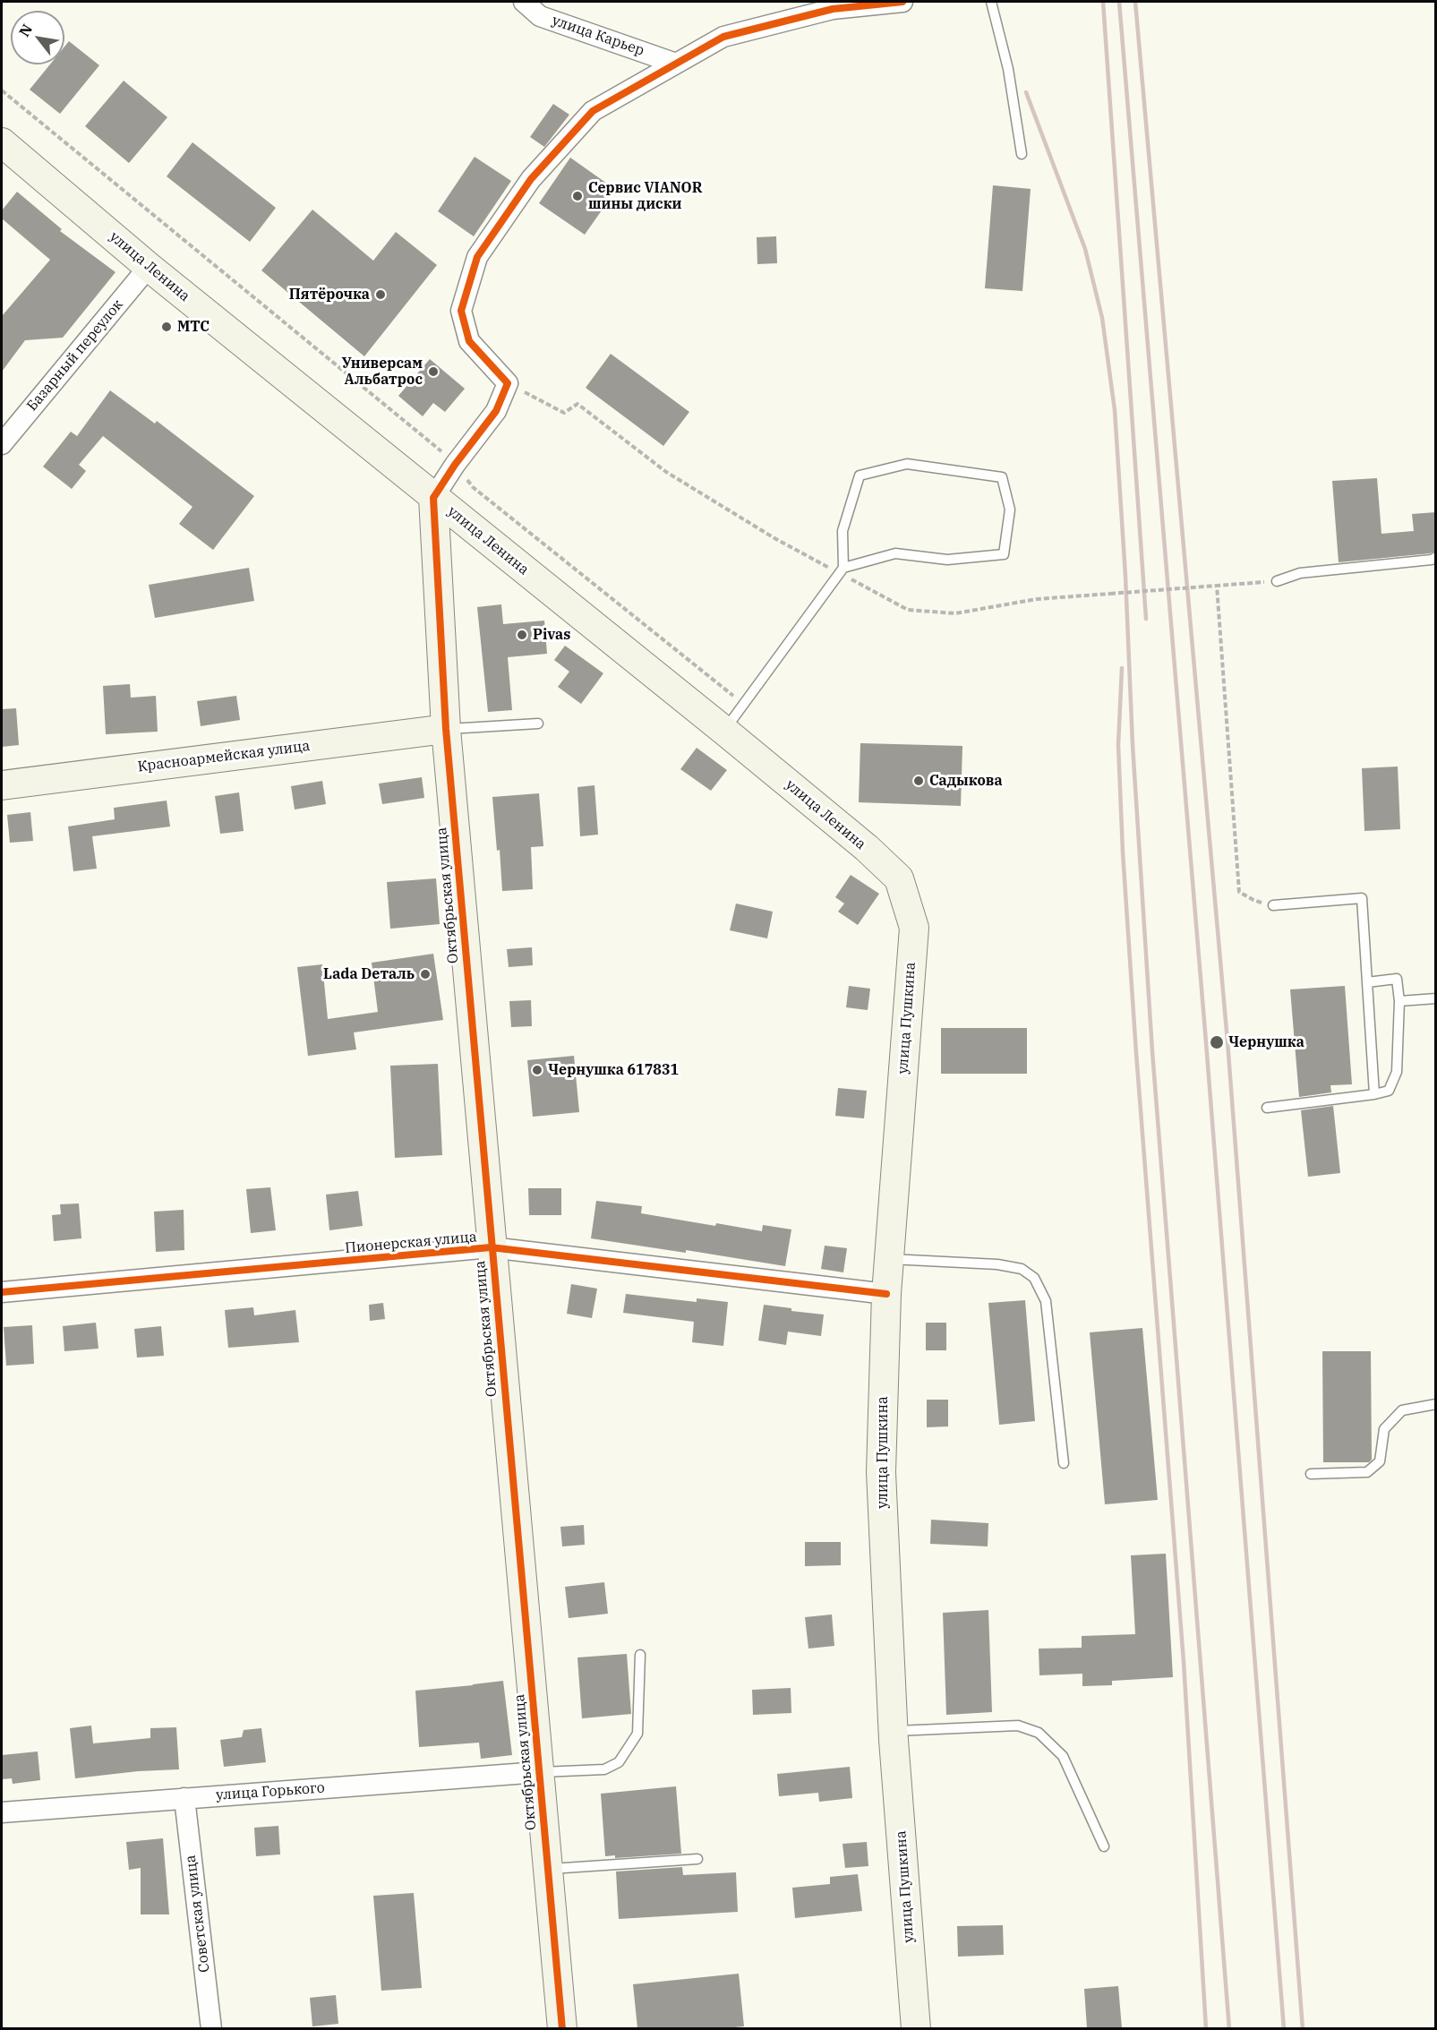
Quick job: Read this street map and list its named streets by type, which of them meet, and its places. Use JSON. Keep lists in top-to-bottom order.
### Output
{
  "streets": {
    "main road": [
      "улица Ленина",
      "Красноармейская улица",
      "Октябрьская улица",
      "улица Пушкина"
    ],
    "street": [
      "улица Карьер",
      "Базарный переулок",
      "Пионерская улица",
      "улица Горького",
      "Советская улица"
    ]
  },
  "crossings": [
    ["улица Ленина", "Базарный переулок"],
    ["улица Ленина", "Октябрьская улица"],
    ["улица Ленина", "улица Пушкина"],
    ["Красноармейская улица", "Октябрьская улица"],
    ["Октябрьская улица", "Пионерская улица"],
    ["Октябрьская улица", "улица Горького"],
    ["улица Пушкина", "Пионерская улица"],
    ["улица Горького", "Советская улица"]
  ],
  "places": [
    "Сервис VIANOR шины диски",
    "Пятёрочка",
    "МТС",
    "Универсам Альбатрос",
    "Pivas",
    "Садыкова",
    "Lada Dеталь",
    "Чернушка",
    "Чернушка 617831"
  ],
  "north": "top left"
}
